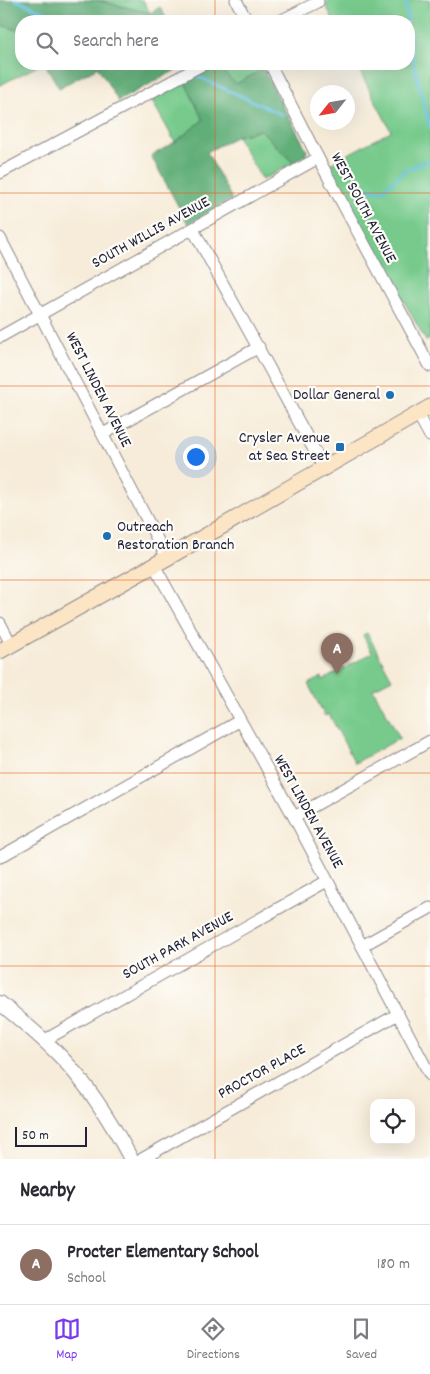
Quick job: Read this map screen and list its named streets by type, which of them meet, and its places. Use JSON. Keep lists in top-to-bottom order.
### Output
{
  "streets": {
    "street": [
      "WEST SOUTH AVENUE",
      "SOUTH WILLIS AVENUE",
      "WEST LINDEN AVENUE",
      "SOUTH PARK AVENUE",
      "PROCTOR PLACE"
    ]
  },
  "crossings": [
    ["WEST SOUTH AVENUE", "SOUTH WILLIS AVENUE"],
    ["SOUTH WILLIS AVENUE", "WEST LINDEN AVENUE"],
    ["WEST LINDEN AVENUE", "SOUTH PARK AVENUE"],
    ["WEST LINDEN AVENUE", "PROCTOR PLACE"]
  ],
  "places": {
    "other": ["Dollar General", "Outreach Restoration Branch"],
    "transit": ["Crysler Avenue at Sea Street"]
  },
  "scale_bar": "50 m",
  "north": "bottom left",
  "page": {
    "search": "Search here",
    "pins": "A",
    "scale": "50 m",
    "heading": "Nearby",
    "list": [
      {
        "mark": "A",
        "name": "Procter Elementary School",
        "note": "School",
        "value": "180 m"
      }
    ],
    "nav": ["Map", "Directions", "Saved"]
  }
}
